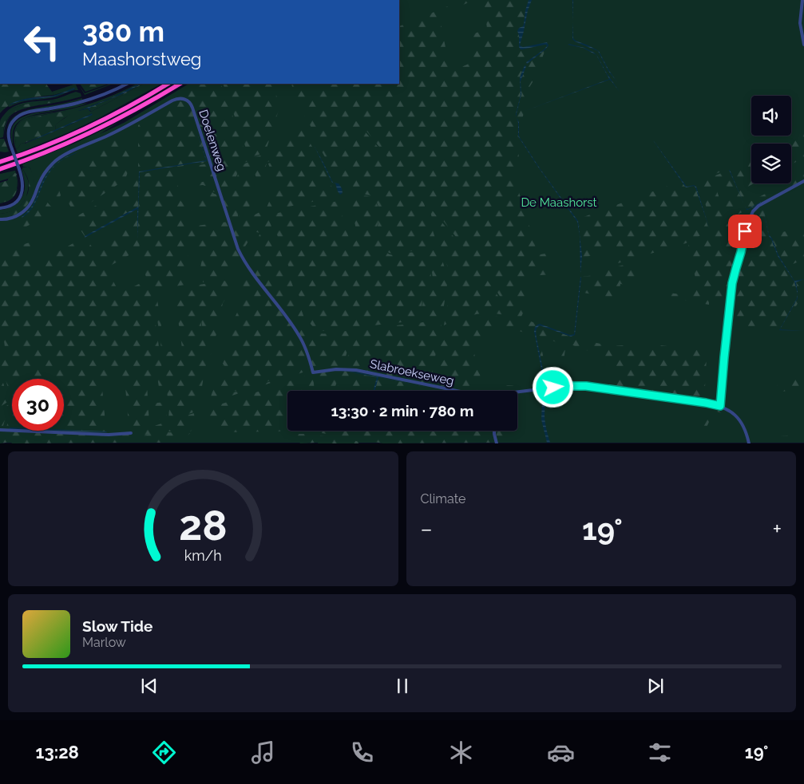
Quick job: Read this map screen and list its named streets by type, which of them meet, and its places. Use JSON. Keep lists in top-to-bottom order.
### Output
{
  "streets": {
    "street": ["Doelenweg", "Slabroekseweg"]
  },
  "crossings": [
    ["Doelenweg", "Slabroekseweg"]
  ],
  "parks": ["De Maashorst"],
  "page": {
    "turn": ["380 m", "Maashorstweg"],
    "limit": "30",
    "trip": "13:30 · 2 min · 780 m",
    "tile": "Climate",
    "heat": ["−", "19°", "+"],
    "song": ["Slow Tide", "Marlow"],
    "tabs": ["13:28", "19°"],
    "gauge": ["28", "km/h"]
  }
}
